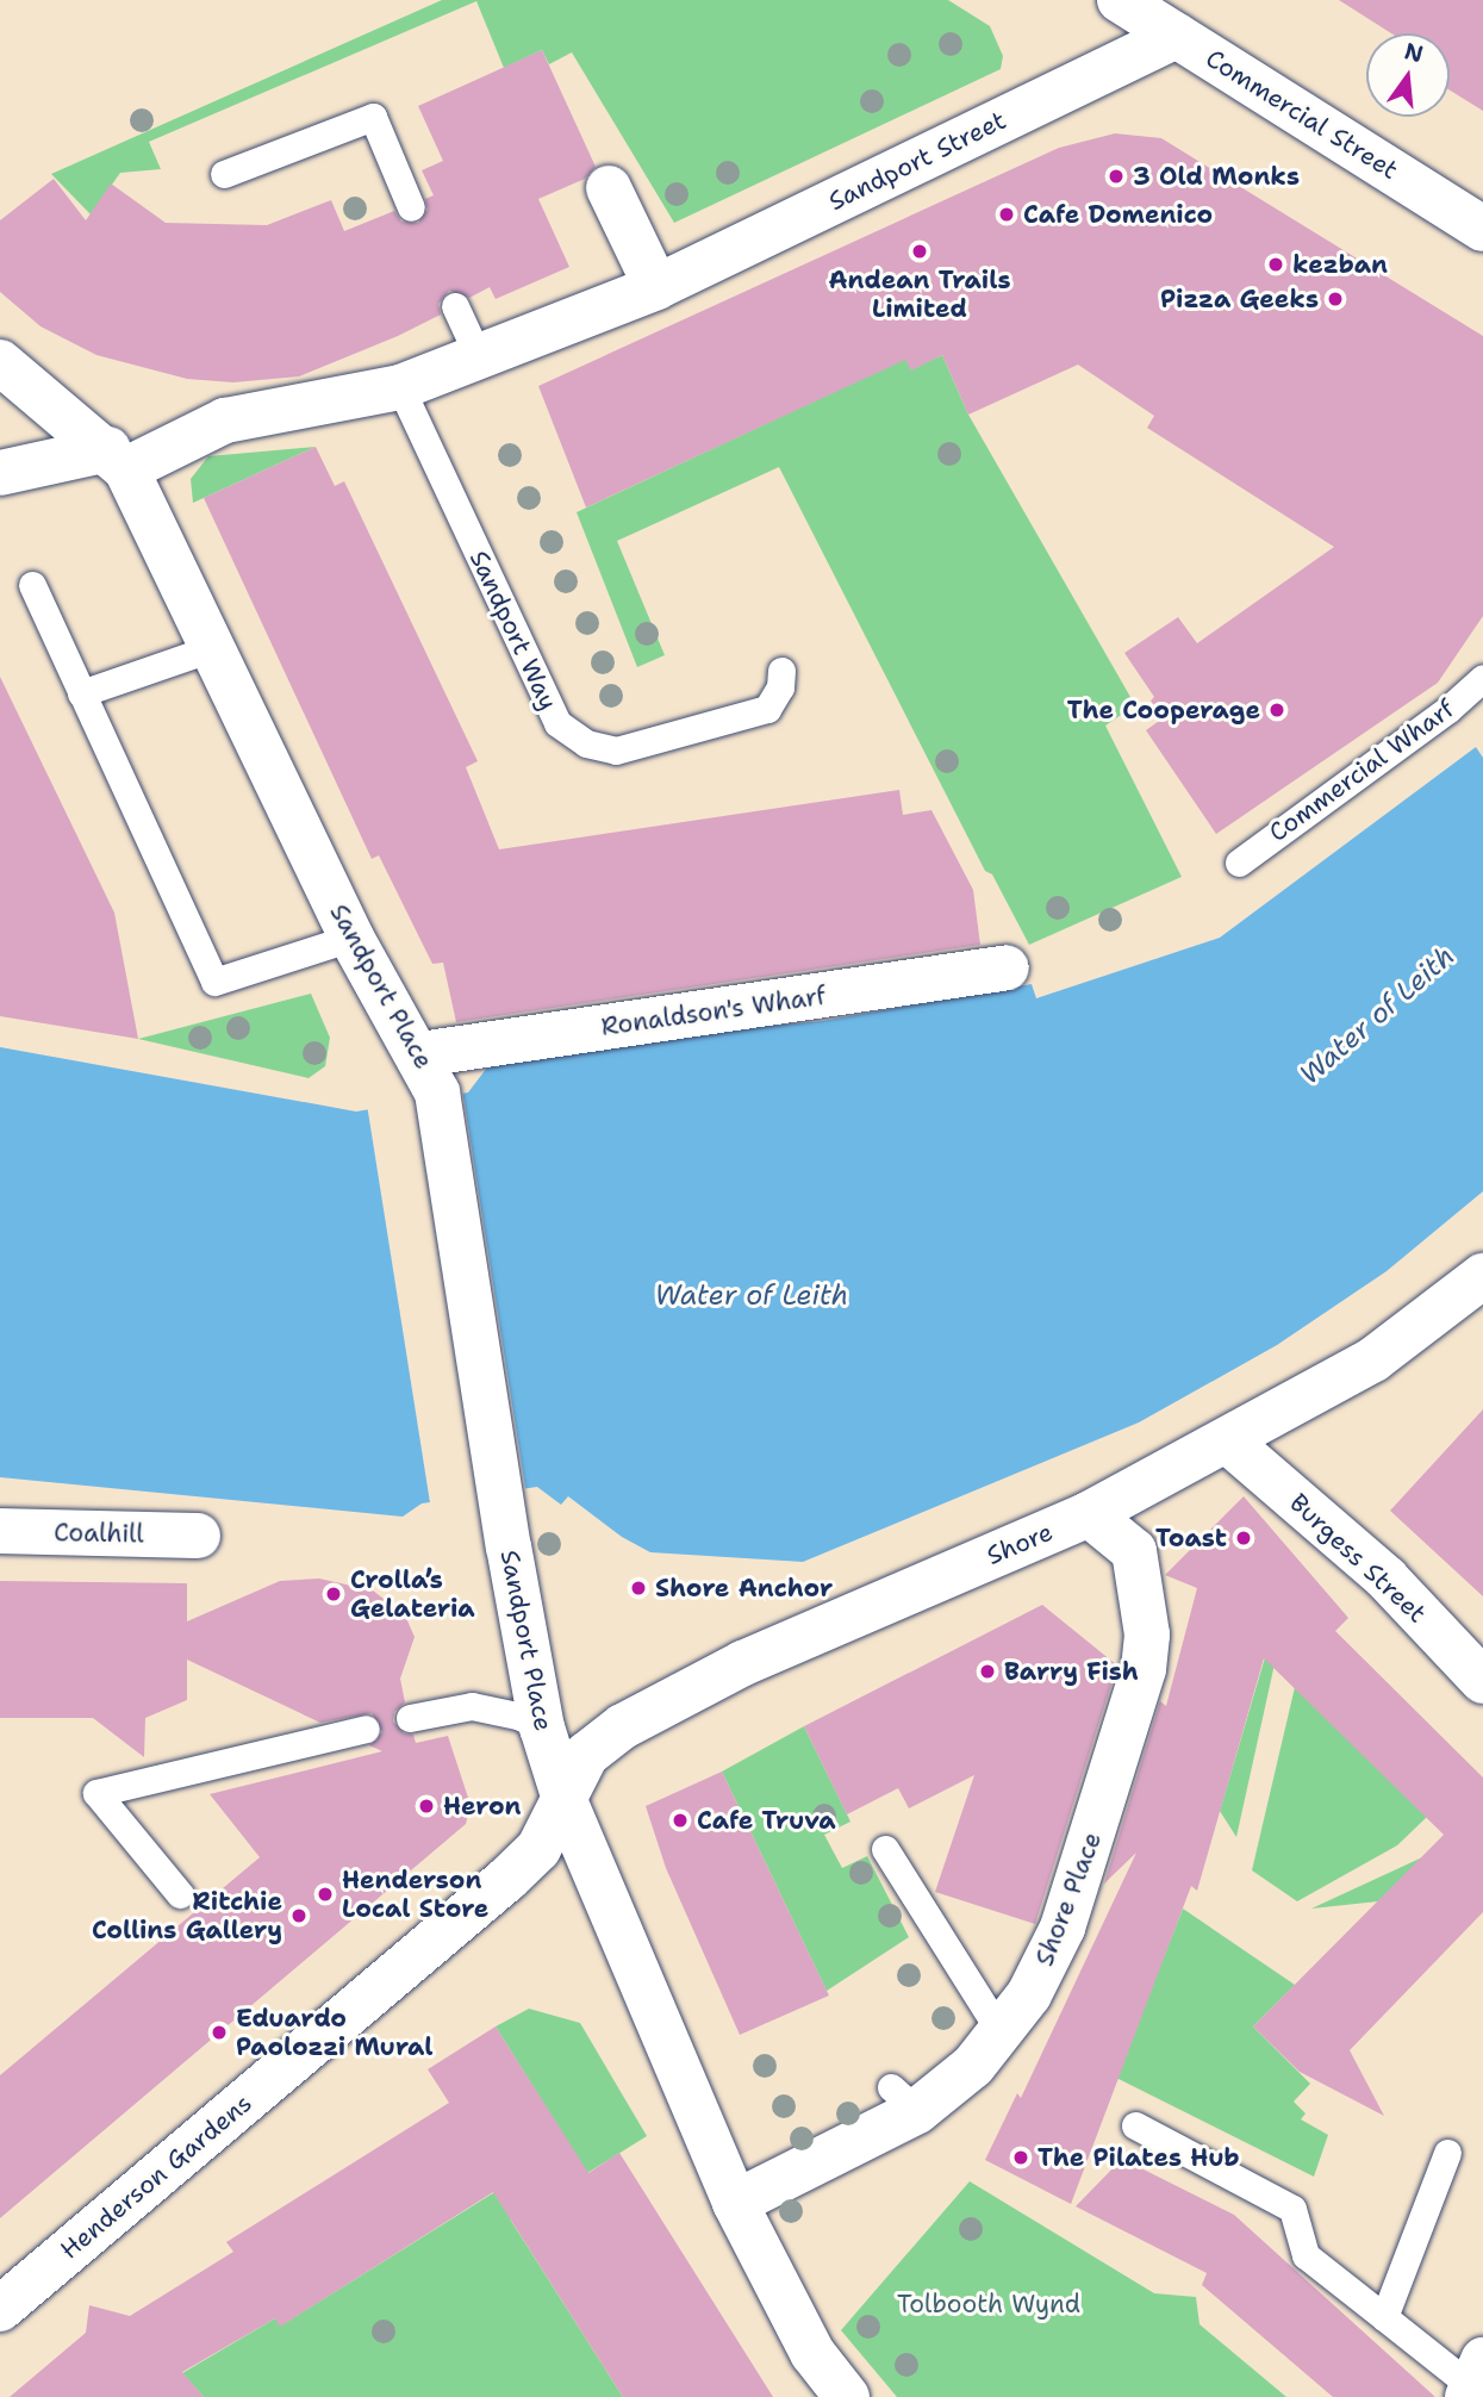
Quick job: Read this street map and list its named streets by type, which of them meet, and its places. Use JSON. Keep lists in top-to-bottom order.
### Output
{
  "streets": {
    "street": [
      "Commercial Street",
      "Sandport Street",
      "Sandport Place",
      "Ronaldson's Wharf",
      "Coalhill",
      "Shore",
      "Burgess Street",
      "Shore Place",
      "Henderson Gardens"
    ],
    "lane": ["Sandport Way", "Commercial Wharf"]
  },
  "crossings": [
    ["Commercial Street", "Sandport Street"],
    ["Sandport Place", "Ronaldson's Wharf"],
    ["Sandport Place", "Shore"],
    ["Sandport Place", "Henderson Gardens"],
    ["Shore", "Burgess Street"],
    ["Shore", "Shore Place"],
    ["Shore", "Henderson Gardens"]
  ],
  "water": ["Water of Leith"],
  "parks": ["Tolbooth Wynd"],
  "places": [
    "3 Old Monks",
    "Cafe Domenico",
    "Andean Trails Limited",
    "kezban",
    "Pizza Geeks",
    "The Cooperage",
    "Toast",
    "Shore Anchor",
    "Crolla’s Gelateria",
    "Barry Fish",
    "Heron",
    "Cafe Truva",
    "Henderson Local Store",
    "Ritchie Collins Gallery",
    "Eduardo Paolozzi Mural",
    "The Pilates Hub"
  ],
  "north": "top"
}
